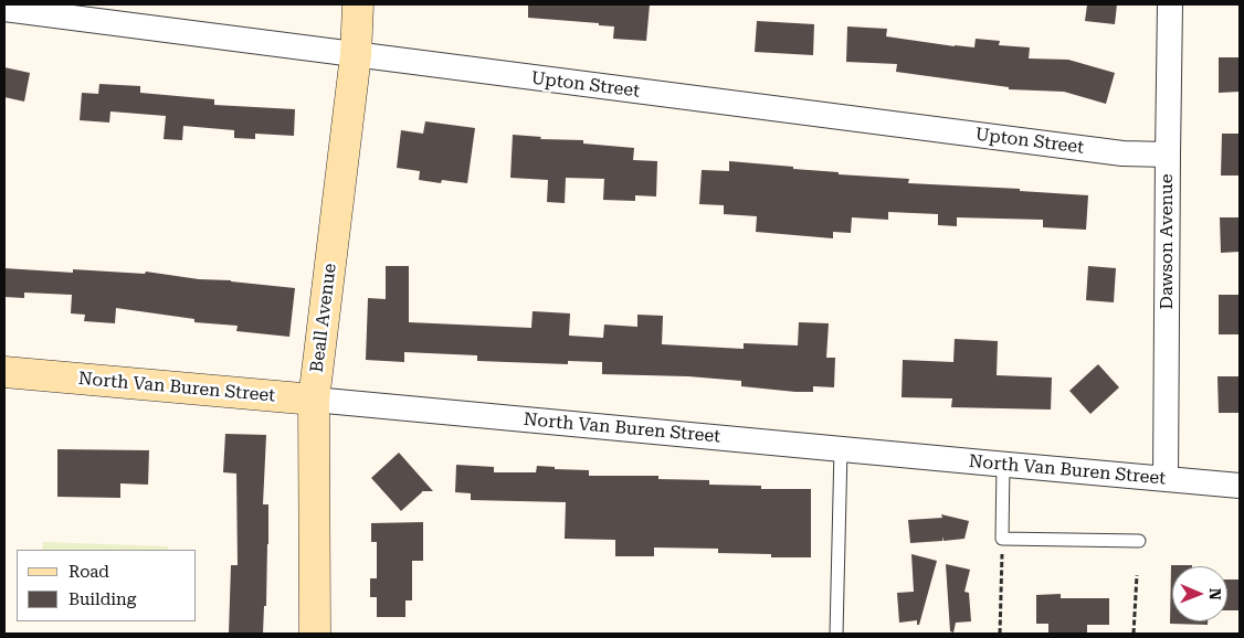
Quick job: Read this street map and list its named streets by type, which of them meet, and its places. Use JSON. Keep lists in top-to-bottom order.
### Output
{
  "streets": {
    "street": [
      "Upton Street",
      "Dawson Avenue",
      "Beall Avenue",
      "North Van Buren Street"
    ]
  },
  "crossings": [
    ["Upton Street", "Dawson Avenue"],
    ["Upton Street", "Beall Avenue"],
    ["Dawson Avenue", "North Van Buren Street"],
    ["Beall Avenue", "North Van Buren Street"]
  ],
  "legend": ["Road", "Building"],
  "north": "right"
}
